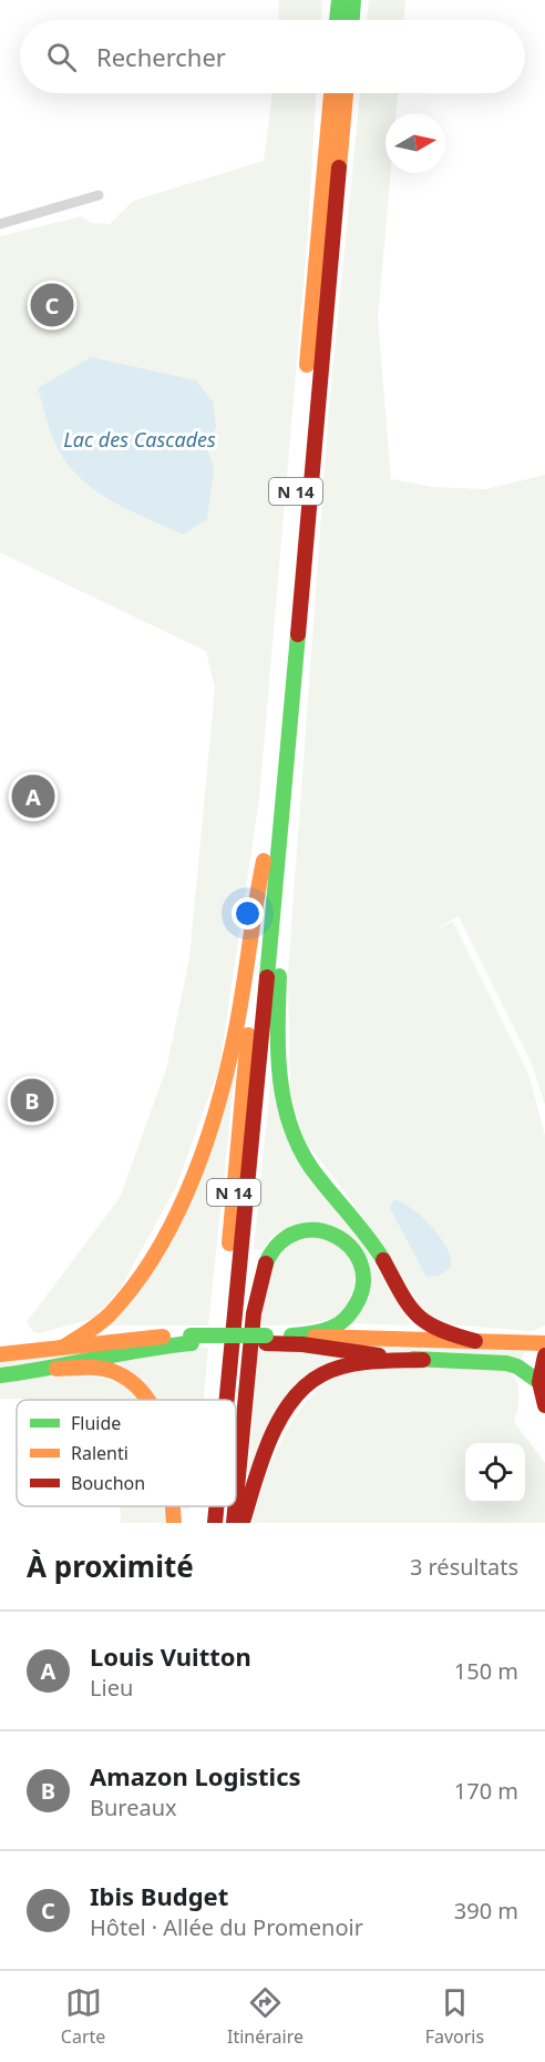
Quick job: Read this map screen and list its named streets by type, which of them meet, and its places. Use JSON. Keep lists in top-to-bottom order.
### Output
{
  "streets": {
    "main road": ["N 14"]
  },
  "water": ["Lac des Cascades"],
  "legend": ["Fluide", "Ralenti", "Bouchon"],
  "north": "right",
  "page": {
    "search": "Rechercher",
    "pins": ["C", "A", "B"],
    "heading": ["À proximité", "3 résultats"],
    "list": [
      {
        "mark": "A",
        "name": "Louis Vuitton",
        "note": "Lieu",
        "value": "150 m"
      },
      {
        "mark": "B",
        "name": "Amazon Logistics",
        "note": "Bureaux",
        "value": "170 m"
      },
      {
        "mark": "C",
        "name": "Ibis Budget",
        "note": "Hôtel · Allée du Promenoir",
        "value": "390 m"
      }
    ],
    "nav": ["Carte", "Itinéraire", "Favoris"]
  }
}
